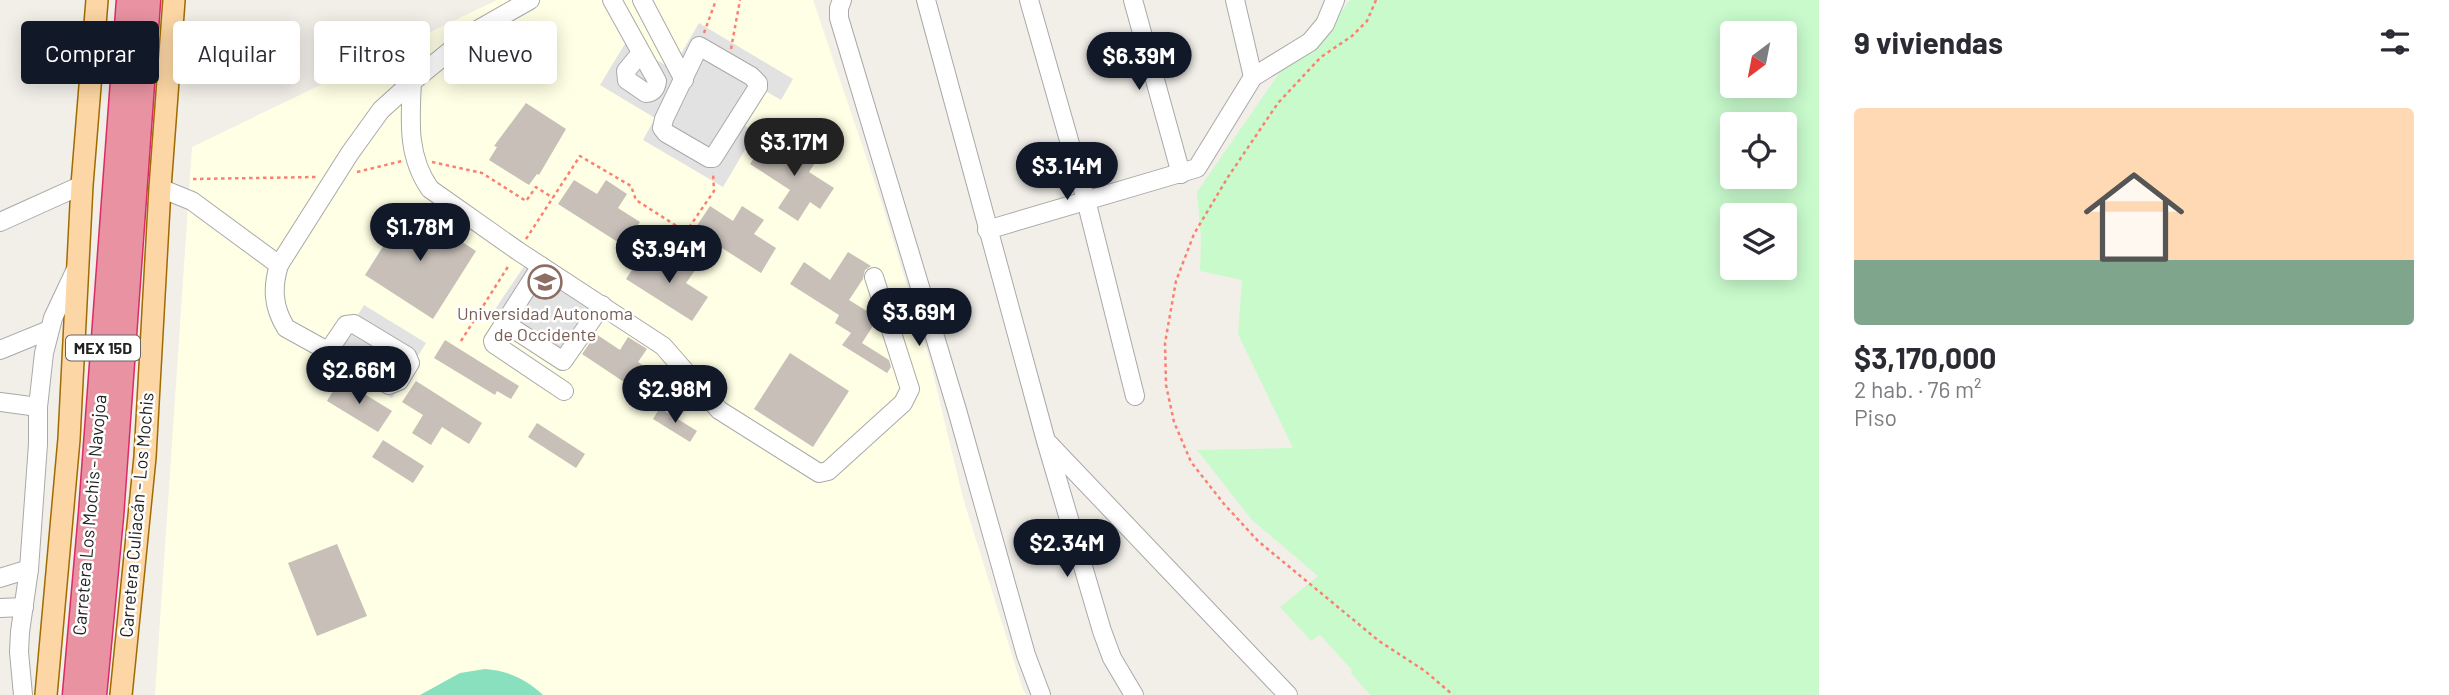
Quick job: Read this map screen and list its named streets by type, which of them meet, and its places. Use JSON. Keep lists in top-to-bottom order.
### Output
{
  "streets": {
    "highway": ["MEX 15D", "Carretera Los Mochis - Navojoa"],
    "main road": ["Carretera Culiacán - Los Mochis"]
  },
  "places": {
    "school or university": ["Universidad Autonoma de Occidente"]
  },
  "north": "bottom left",
  "page": {
    "heading": "9 viviendas",
    "chip": [
      "Comprar",
      "Alquilar",
      "Filtros",
      "Nuevo"
    ],
    "price": [
      "$6.39M",
      "$3.17M",
      "$3.14M",
      "$1.78M",
      "$3.94M",
      "$3.69M",
      "$2.66M",
      "$2.98M",
      "$2.34M"
    ],
    "list": [
      {
        "name": "$3,170,000",
        "note": "2 hab. · 76 m² · Piso"
      }
    ]
  }
}
